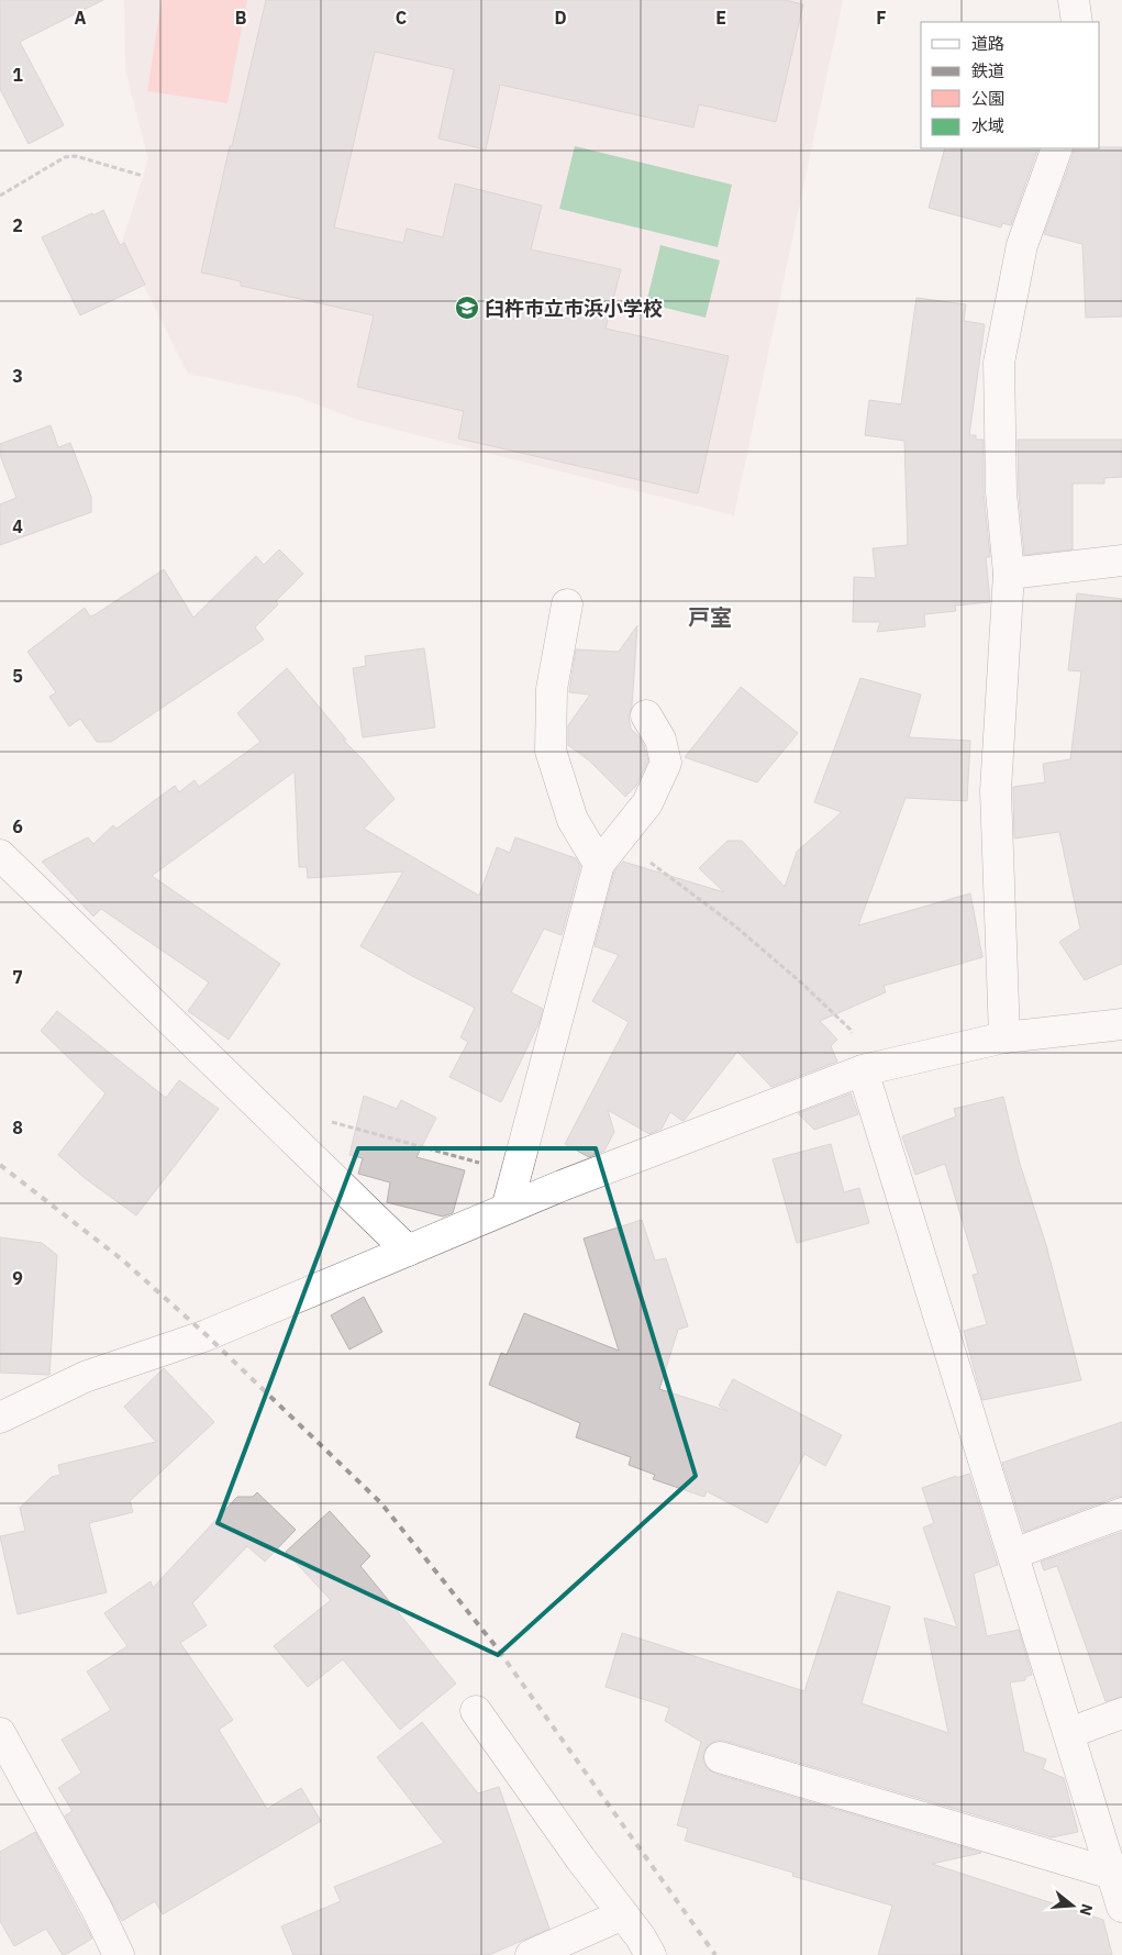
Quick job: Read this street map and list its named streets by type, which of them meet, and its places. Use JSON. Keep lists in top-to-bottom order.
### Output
{
  "districts": ["戸室"],
  "places": {
    "school or university": ["臼杵市立市浜小学校"]
  },
  "legend": [
    "道路",
    "鉄道",
    "公園",
    "水域"
  ],
  "north": "right",
  "grid": {
    "columns": [
      "A",
      "B",
      "C",
      "D",
      "E",
      "F"
    ],
    "rows": [
      "1",
      "2",
      "3",
      "4",
      "5",
      "6",
      "7",
      "8",
      "9"
    ]
  }
}
